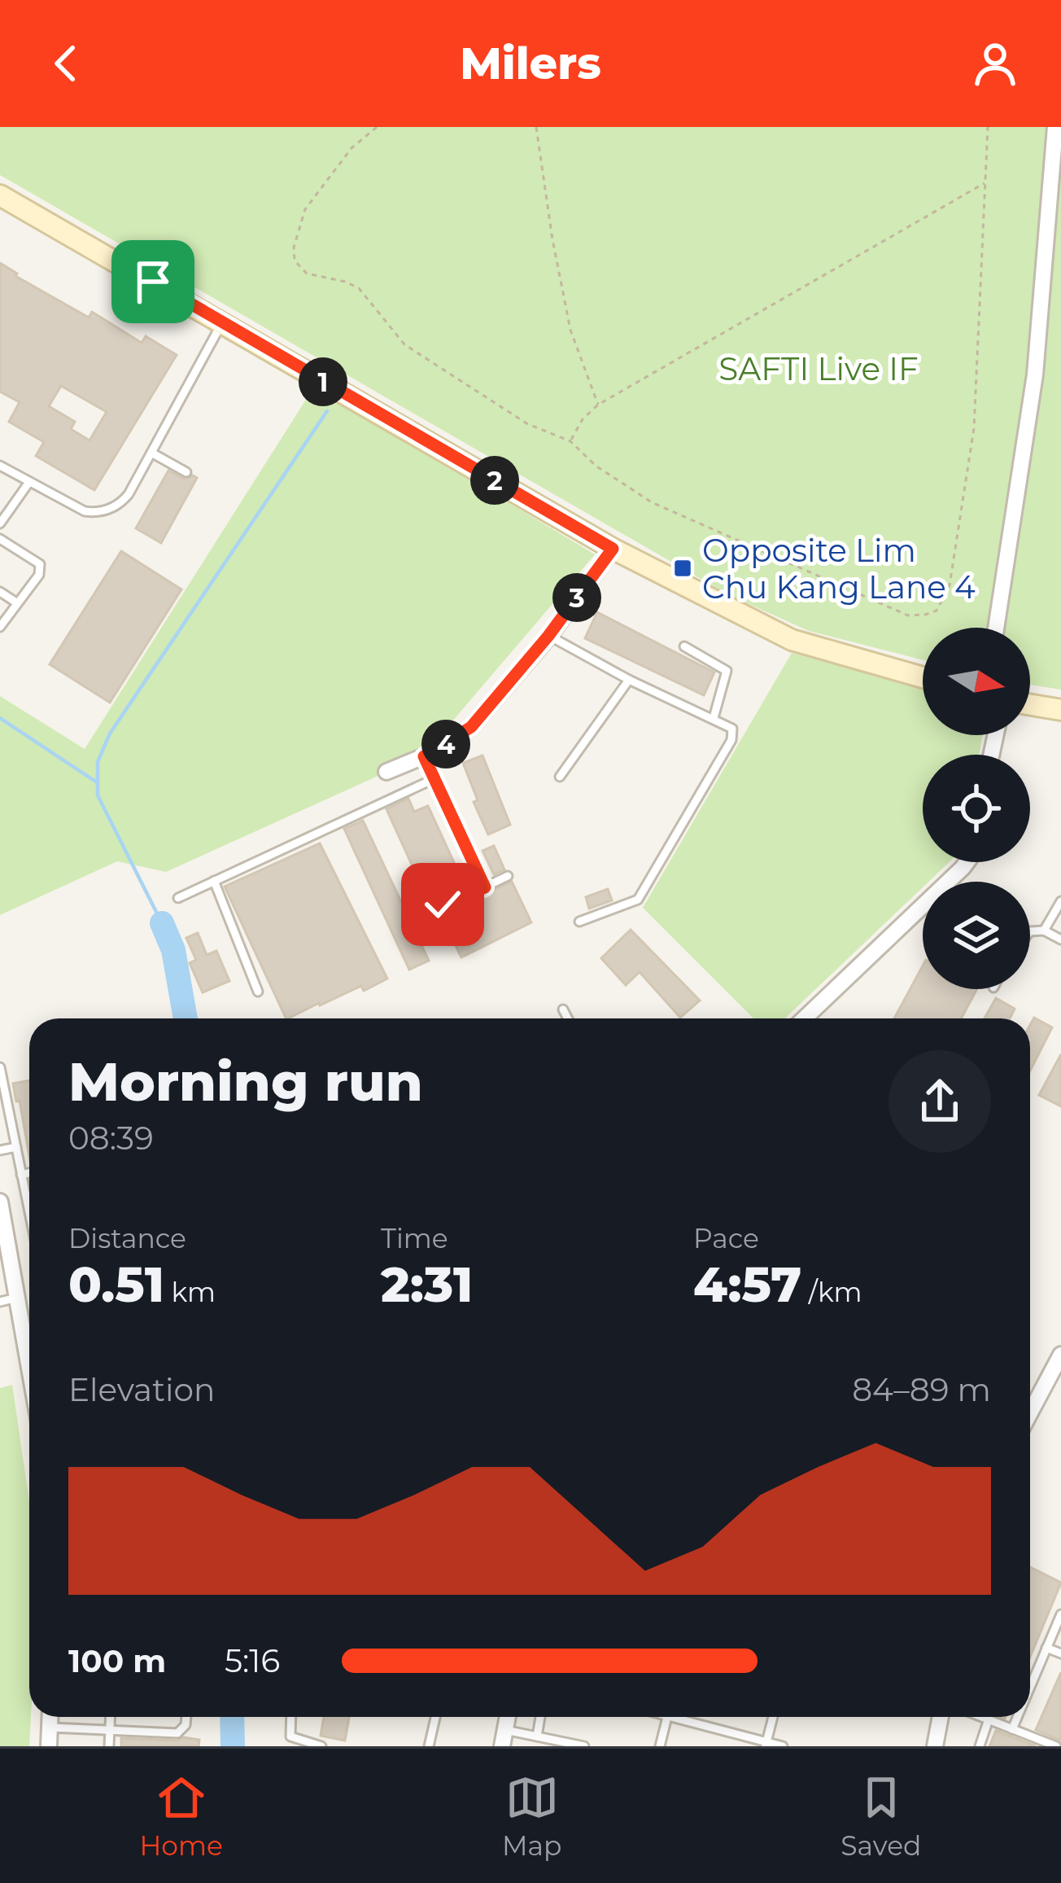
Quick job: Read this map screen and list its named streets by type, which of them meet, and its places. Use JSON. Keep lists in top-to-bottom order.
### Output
{
  "parks": ["SAFTI Live IF"],
  "places": {
    "transit": ["Opposite Lim Chu Kang Lane 4"]
  },
  "north": "right",
  "page": {
    "header": "Milers",
    "pins": [
      "1",
      "2",
      "3",
      "4"
    ],
    "heading": ["Morning run", "08:39"],
    "stats": [
      ["Distance", "0.51 km"],
      ["Time", "2:31"],
      ["Pace", "4:57 /km"]
    ],
    "chart": ["Elevation", "84–89 m"],
    "list": [
      {
        "name": "100 m",
        "note": "5:16"
      }
    ],
    "tabs": ["Home", "Map", "Saved"]
  }
}
